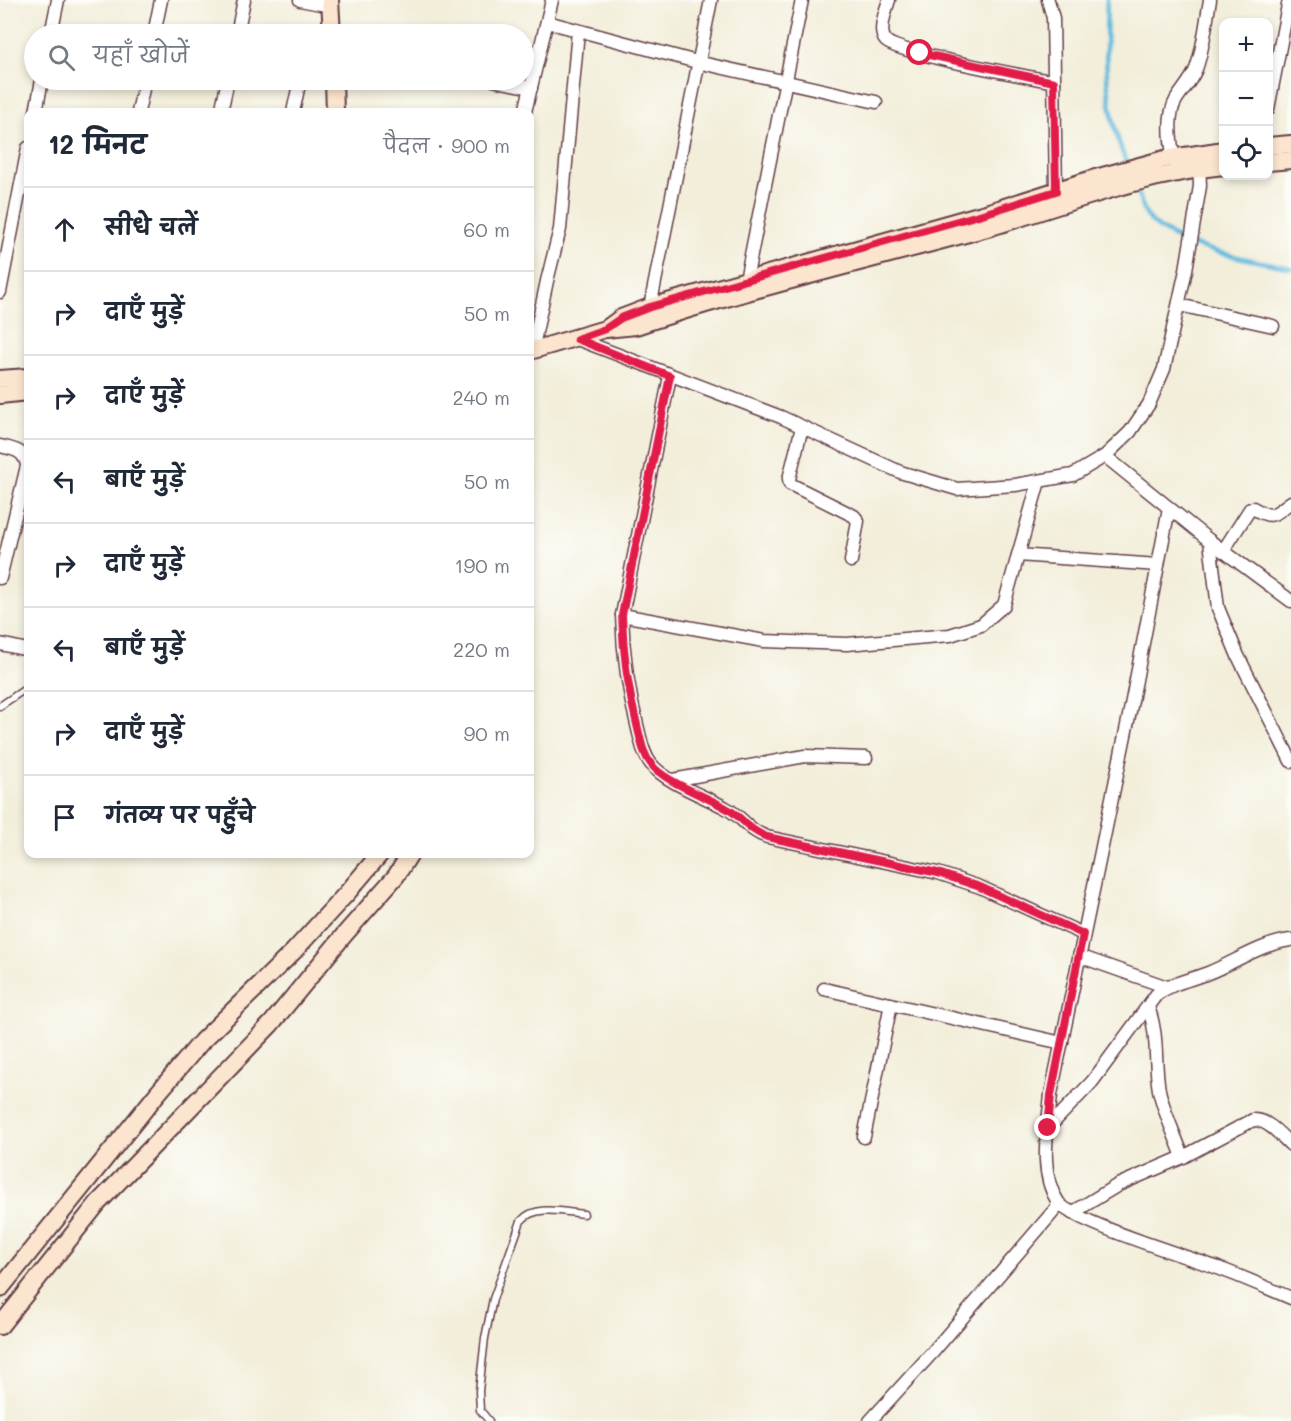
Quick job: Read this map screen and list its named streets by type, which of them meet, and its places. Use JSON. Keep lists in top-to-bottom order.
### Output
{
  "page": {
    "map_buttons": ["+", "−"],
    "search": "यहाँ खोजें",
    "heading": ["12 मिनट", "पैदल · 900 m"],
    "list": [
      ["सीधे चलें", "60 m"],
      ["दाएँ मुड़ें", "50 m"],
      ["दाएँ मुड़ें", "240 m"],
      ["बाएँ मुड़ें", "50 m"],
      ["दाएँ मुड़ें", "190 m"],
      ["बाएँ मुड़ें", "220 m"],
      ["दाएँ मुड़ें", "90 m"],
      "गंतव्य पर पहुँचे"
    ]
  }
}
